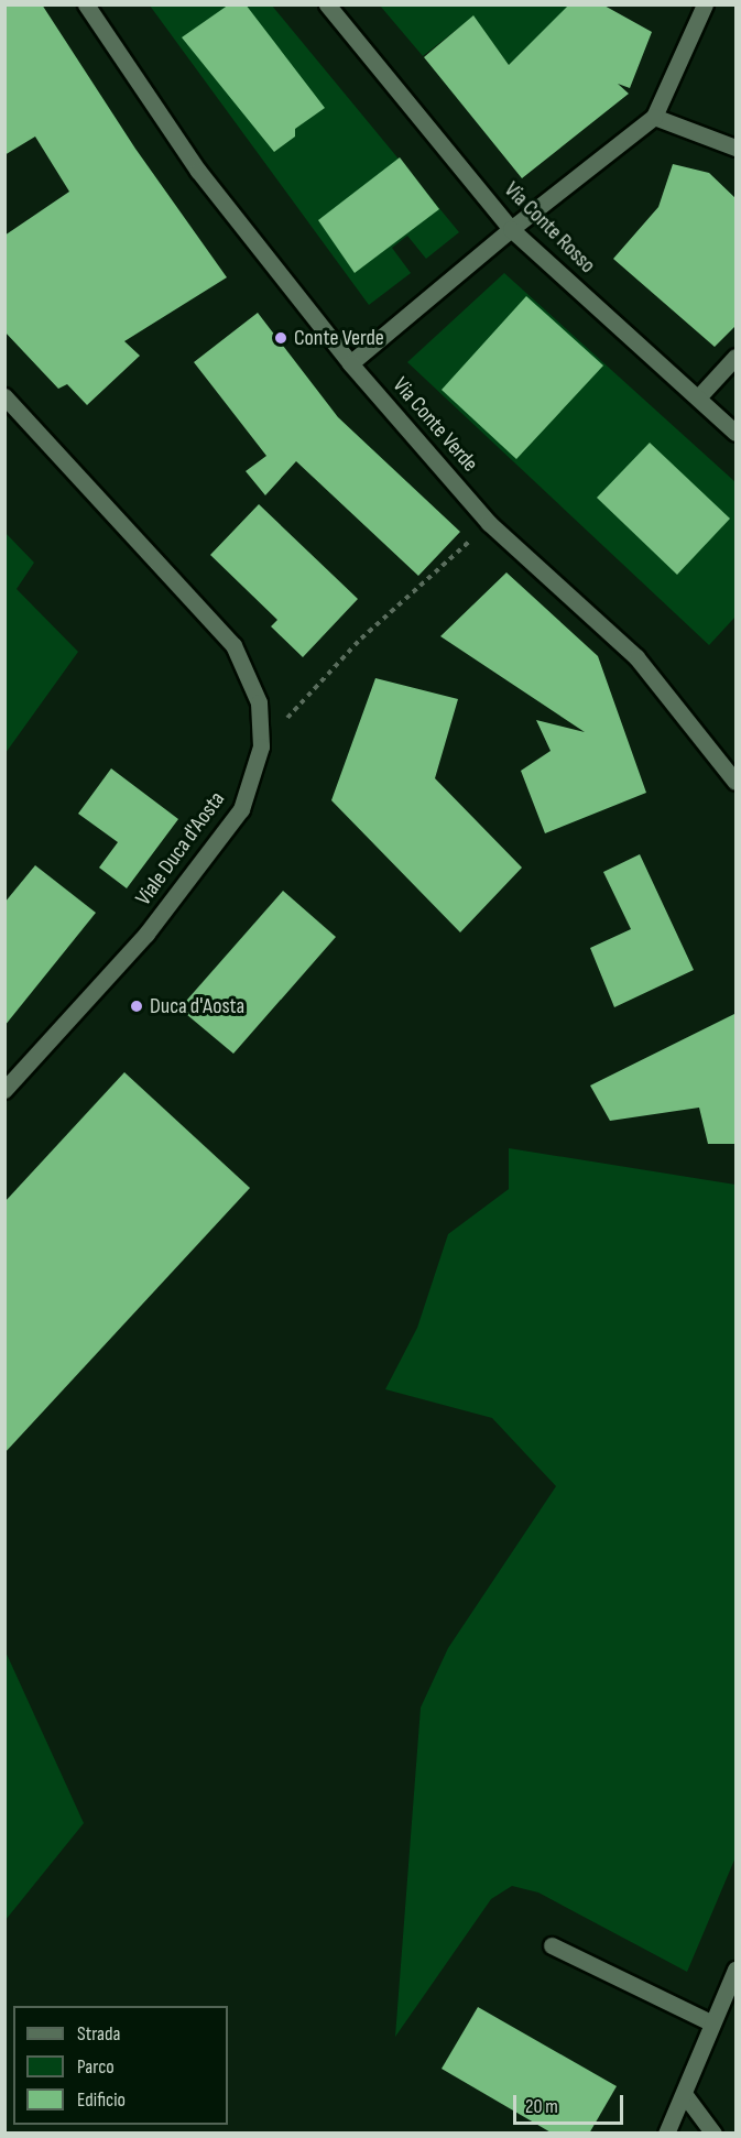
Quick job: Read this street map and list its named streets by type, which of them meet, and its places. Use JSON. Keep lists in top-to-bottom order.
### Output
{
  "streets": {
    "street": ["Via Conte Rosso", "Via Conte Verde", "Viale Duca d'Aosta"]
  },
  "places": ["Conte Verde", "Duca d'Aosta"],
  "legend": ["Strada", "Parco", "Edificio"],
  "scale_bar": "20 m"
}
